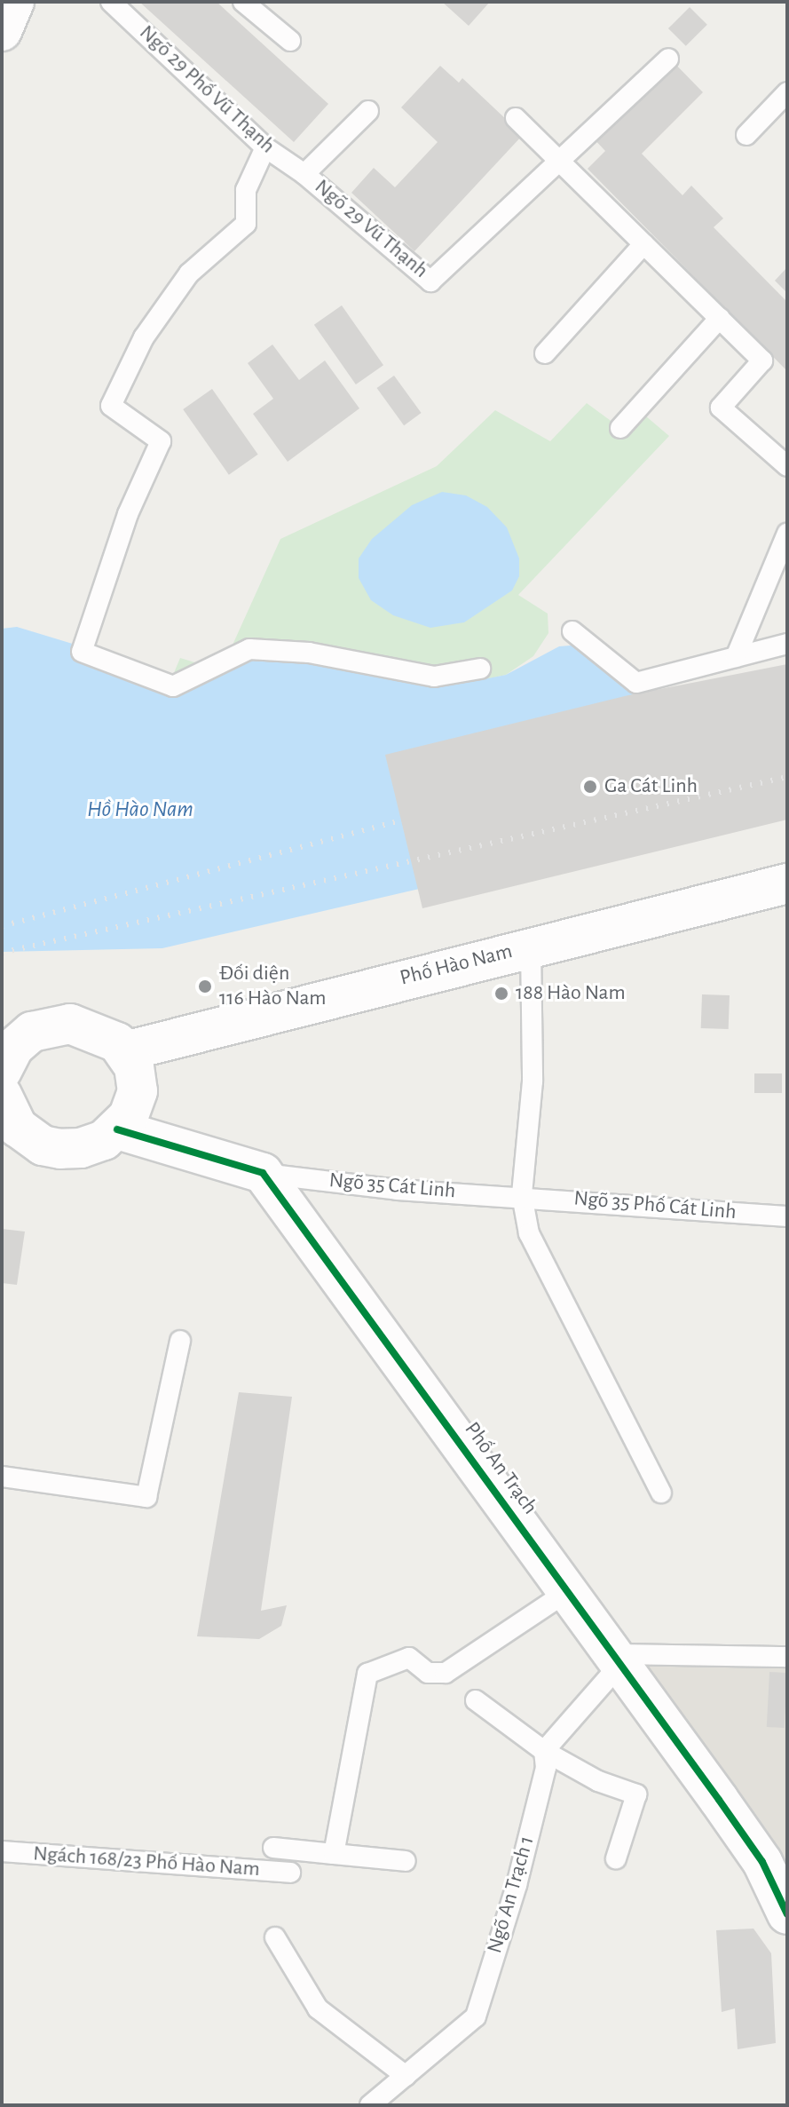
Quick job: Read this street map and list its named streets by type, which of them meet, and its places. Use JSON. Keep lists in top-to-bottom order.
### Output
{
  "streets": {
    "street": ["Phố Hào Nam", "Phố An Trạch"],
    "lane": [
      "Ngõ 29 Phố Vũ Thạnh",
      "Ngõ 29 Vũ Thạnh",
      "Ngõ 35 Cát Linh",
      "Ngõ 35 Phố Cát Linh",
      "Ngách 168/23 Phố Hào Nam",
      "Ngõ An Trạch 1"
    ]
  },
  "crossings": [
    ["Ngõ 29 Phố Vũ Thạnh", "Ngõ 29 Vũ Thạnh"],
    ["Ngõ 35 Cát Linh", "Ngõ 35 Phố Cát Linh"],
    ["Ngõ 35 Cát Linh", "Phố An Trạch"]
  ],
  "water": ["Hồ Hào Nam"],
  "places": ["Ga Cát Linh", "Đối diện 116 Hào Nam", "188 Hào Nam"]
}
